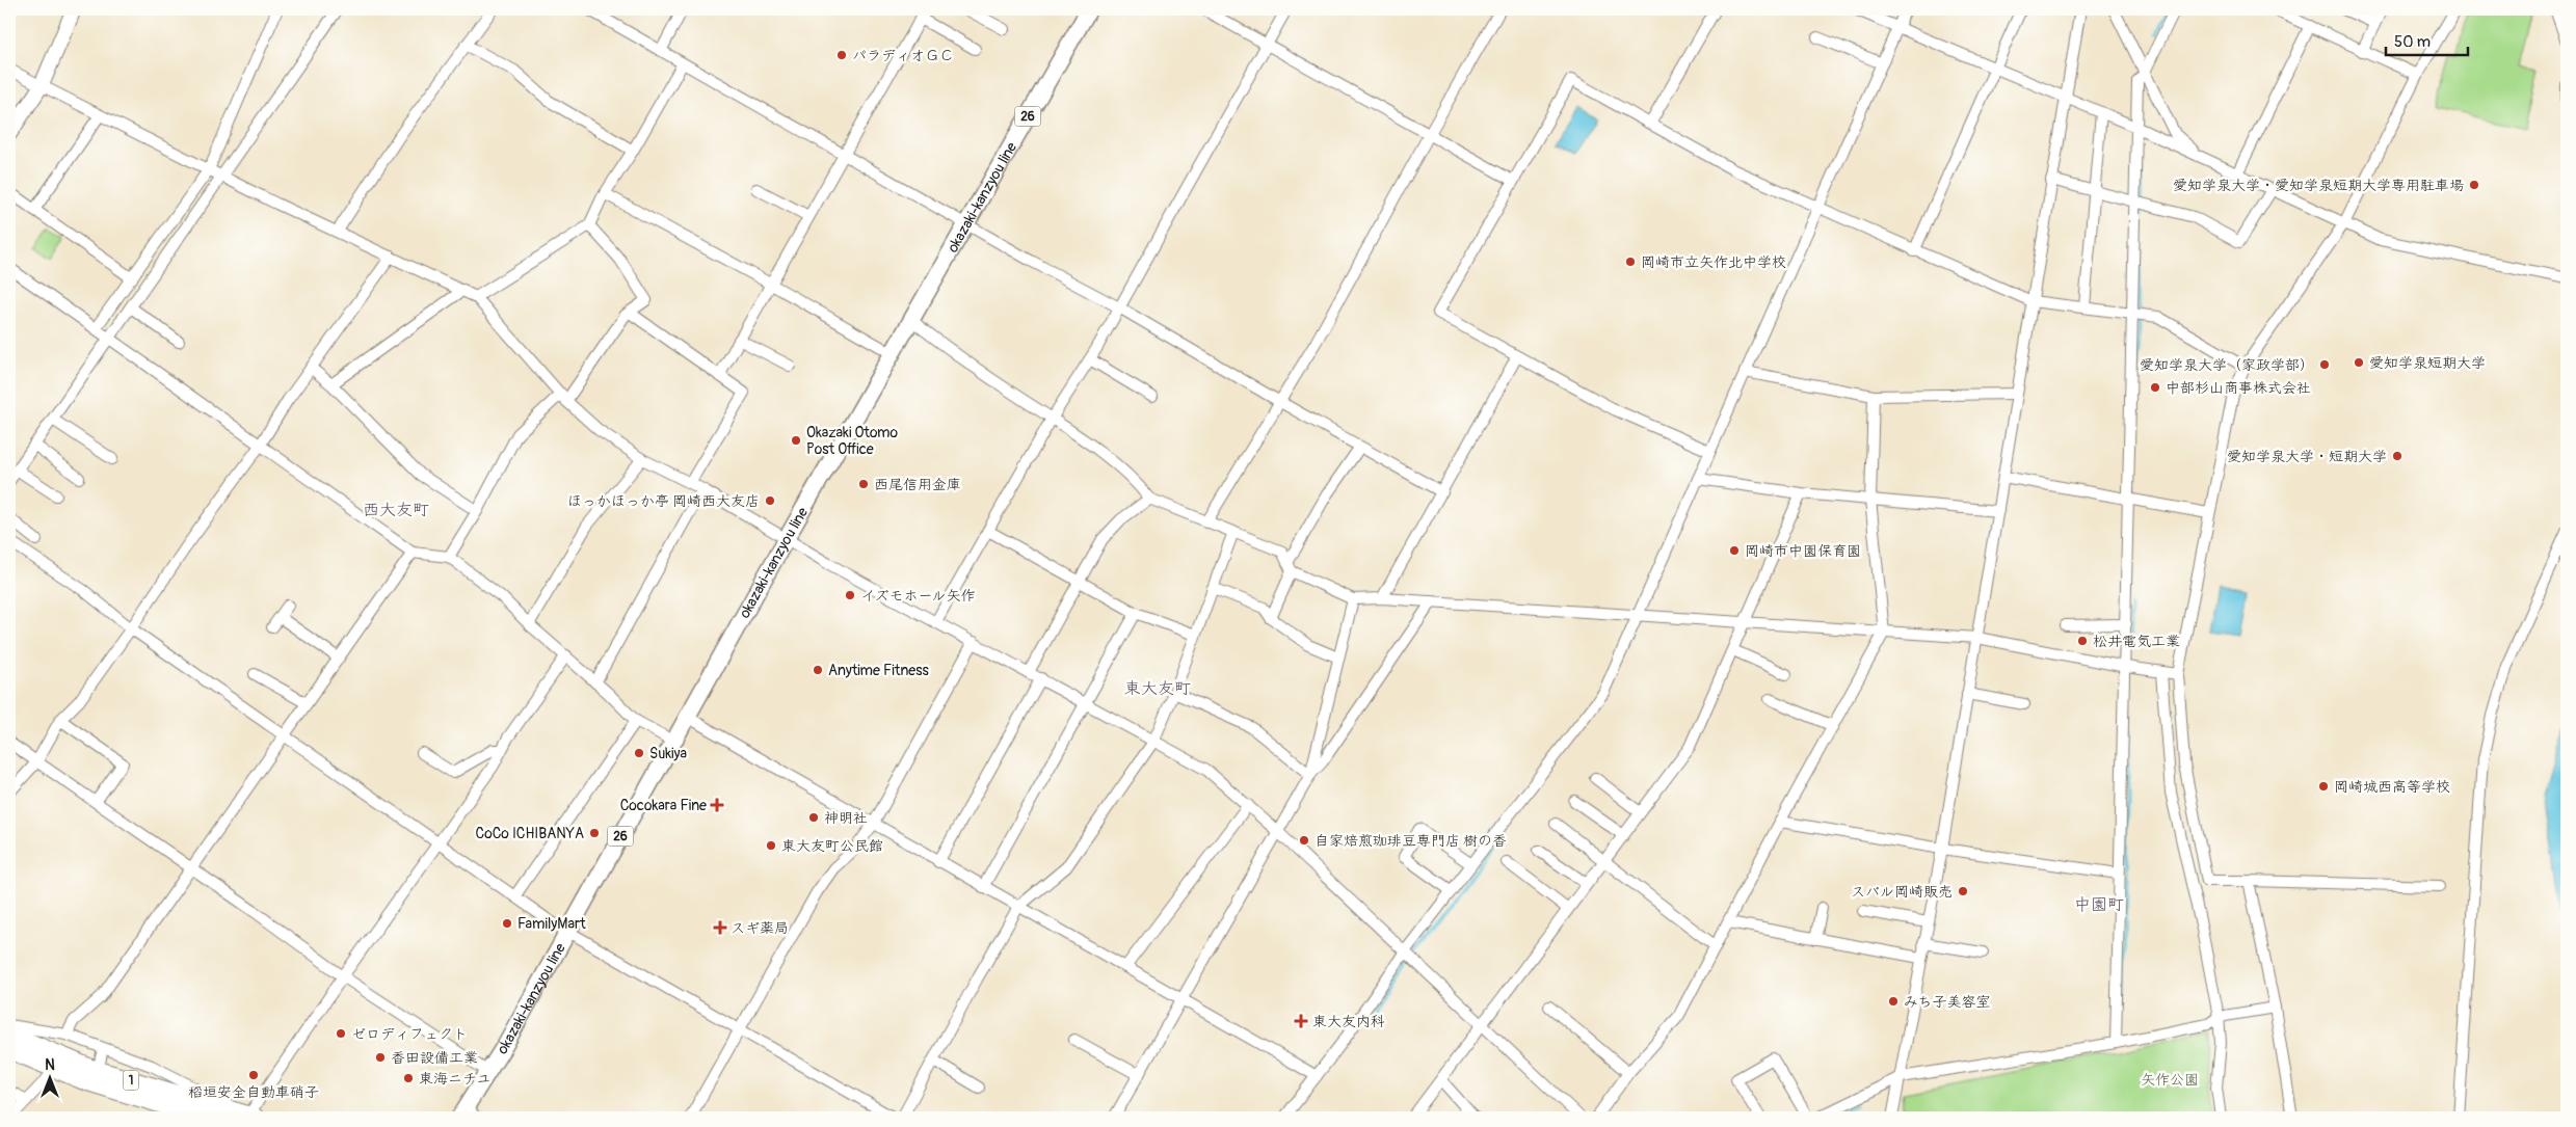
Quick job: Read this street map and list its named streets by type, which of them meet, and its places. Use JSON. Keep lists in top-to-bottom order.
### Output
{
  "streets": {
    "highway": ["1"],
    "main road": ["26", "okazaki-kanzyou line"]
  },
  "districts": ["西大友町", "東大友町", "中園町"],
  "parks": ["矢作公園"],
  "places": {
    "other": [
      "パラディオＧＣ",
      "愛知学泉大学・愛知学泉短期大学専用駐車場",
      "岡崎市立矢作北中学校",
      "愛知学泉短期大学",
      "愛知学泉大学（家政学部）",
      "中部杉山商事株式会社",
      "Okazaki Otomo Post Office",
      "愛知学泉大学・短期大学",
      "西尾信用金庫",
      "ほっかほっか亭 岡崎西大友店",
      "岡崎市中園保育園",
      "イズモホール矢作",
      "松井電気工業",
      "Anytime Fitness",
      "Sukiya",
      "岡崎城西高等学校",
      "神明社",
      "CoCo ICHIBANYA",
      "自家焙煎珈琲豆専門店 樹の香",
      "東大友町公民館",
      "スバル岡崎販売",
      "FamilyMart",
      "みち子美容室",
      "ゼロディフェクト",
      "香田設備工業",
      "稻垣安全自動車硝子",
      "東海ニチユ"
    ],
    "health": ["Cocokara Fine", "スギ薬局", "東大友内科"]
  },
  "scale_bar": "50 m",
  "north": "top"
}
